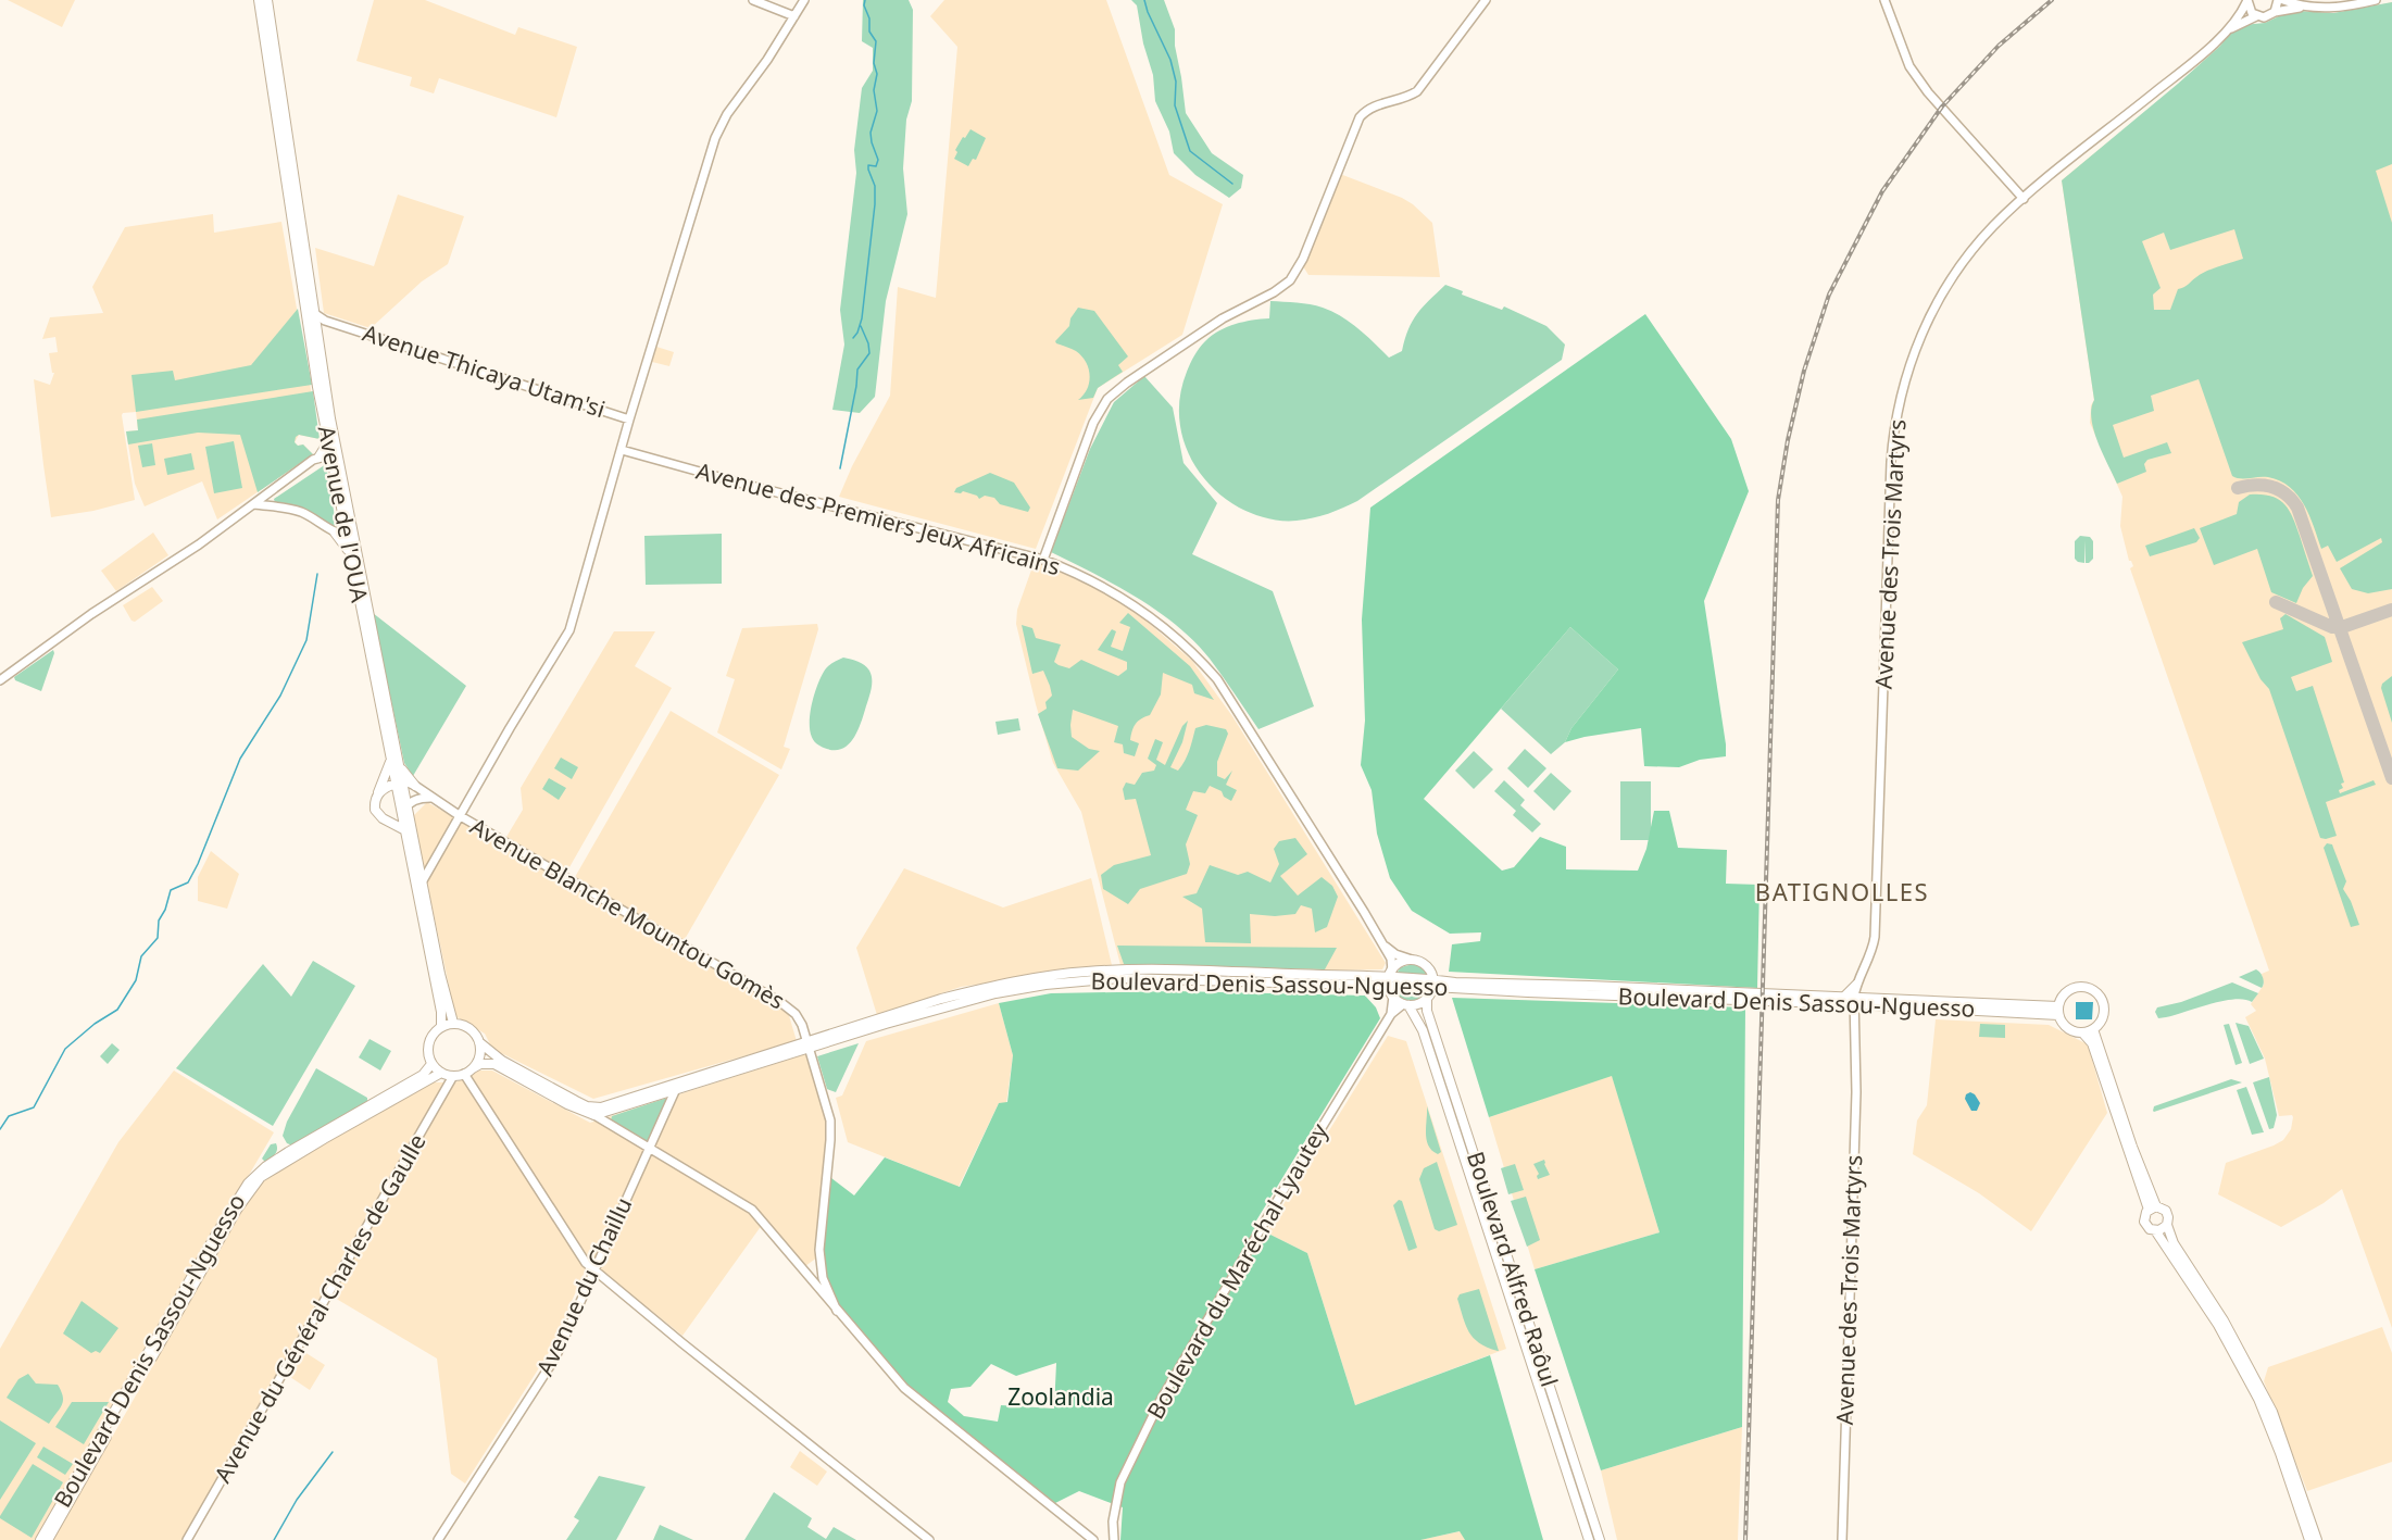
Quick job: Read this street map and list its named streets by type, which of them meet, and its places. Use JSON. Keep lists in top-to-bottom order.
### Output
{
  "streets": {
    "main road": ["Avenue de l'OUA", "Boulevard Denis Sassou-Nguesso", "Boulevard Alfred Raôul"],
    "street": [
      "Avenue Thicaya Utam'si",
      "Avenue des Premiers Jeux Africains",
      "Avenue des Trois Martyrs",
      "Avenue Blanche Mountou Gomès",
      "Boulevard du Maréchal Lyautey",
      "Avenue du Chaillu",
      "Avenue du Général Charles de Gaulle"
    ]
  },
  "crossings": [
    ["Avenue Thicaya Utam'si", "Avenue de l'OUA"],
    ["Avenue de l'OUA", "Avenue Blanche Mountou Gomès"],
    ["Avenue de l'OUA", "Boulevard Denis Sassou-Nguesso"],
    ["Avenue de l'OUA", "Avenue du Général Charles de Gaulle"],
    ["Avenue des Premiers Jeux Africains", "Boulevard Denis Sassou-Nguesso"],
    ["Avenue des Trois Martyrs", "Boulevard Denis Sassou-Nguesso"],
    ["Avenue Blanche Mountou Gomès", "Boulevard Denis Sassou-Nguesso"],
    ["Boulevard Denis Sassou-Nguesso", "Avenue du Chaillu"],
    ["Boulevard Denis Sassou-Nguesso", "Avenue du Général Charles de Gaulle"],
    ["Boulevard Alfred Raôul", "Boulevard du Maréchal Lyautey"]
  ],
  "districts": ["BATIGNOLLES"],
  "parks": ["Zoolandia"]
}
